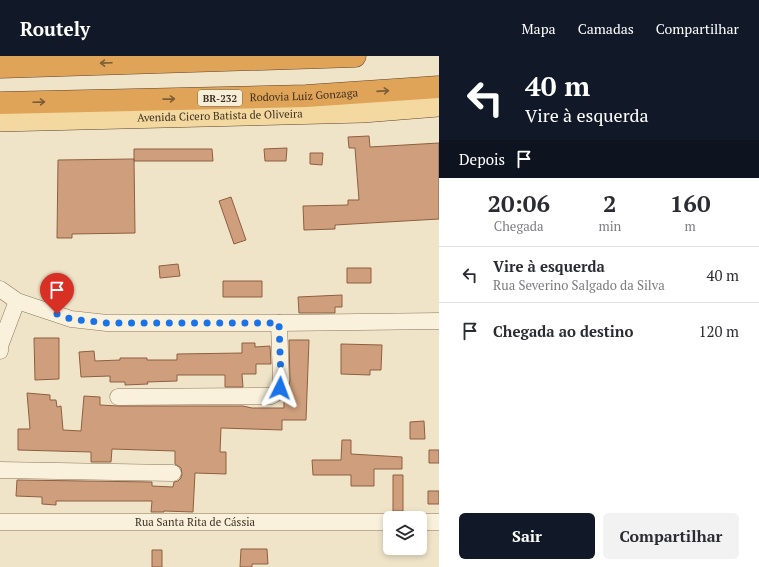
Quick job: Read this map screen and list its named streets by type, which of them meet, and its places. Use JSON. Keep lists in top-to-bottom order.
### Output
{
  "streets": {
    "highway": ["Rodovia Luiz Gonzaga", "BR-232"],
    "main road": ["Avenida Cicero Batista de Oliveira"],
    "street": ["Rua Santa Rita de Cássia"]
  },
  "page": {
    "header": "Routely",
    "nav": ["Mapa", "Camadas", "Compartilhar"],
    "turn": ["40 m", "Vire à esquerda"],
    "then": "Depois",
    "eta": [
      "20:06",
      "Chegada",
      "2",
      "min",
      "160",
      "m"
    ],
    "list": [
      {
        "name": "Vire à esquerda",
        "note": "Rua Severino Salgado da Silva",
        "value": "40 m"
      },
      {
        "name": "Chegada ao destino",
        "value": "120 m"
      }
    ],
    "buttons": ["Sair", "Compartilhar"]
  }
}
